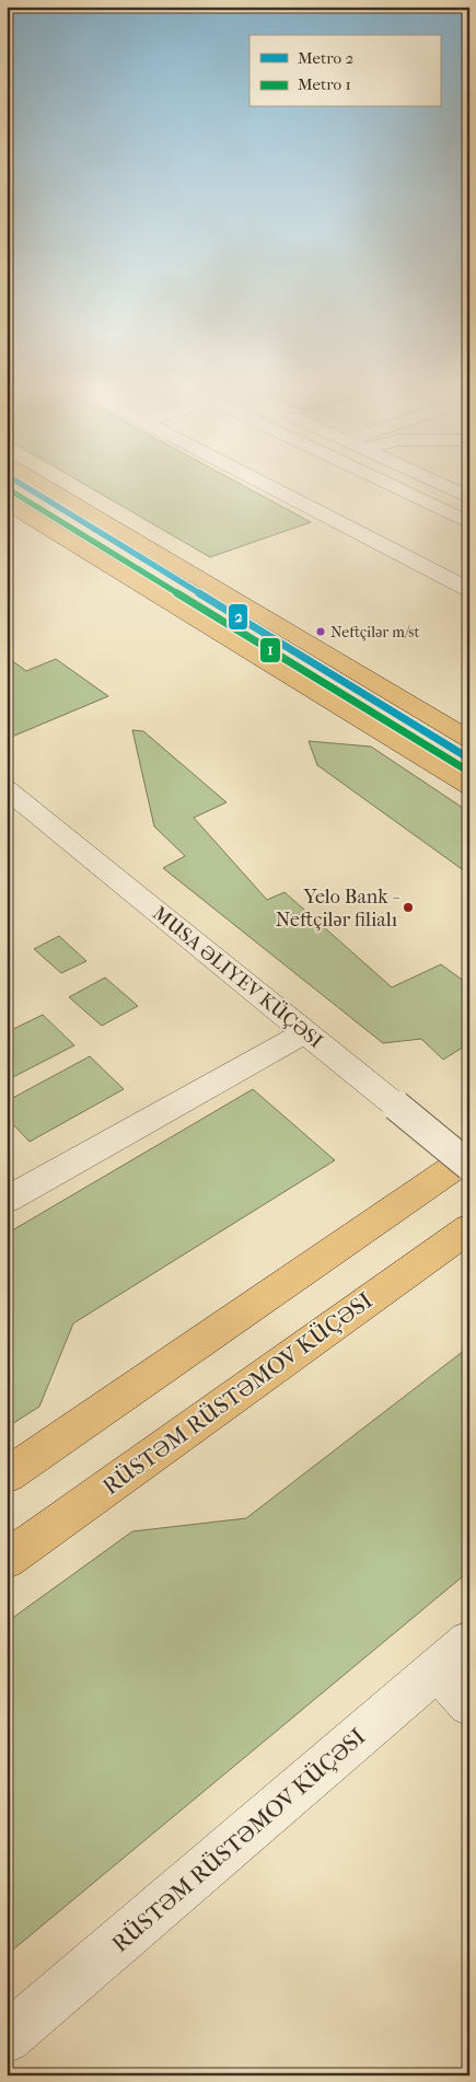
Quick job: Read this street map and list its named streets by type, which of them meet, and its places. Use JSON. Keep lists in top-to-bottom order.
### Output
{
  "streets": {
    "main road": ["RÜSTƏM RÜSTƏMOV KÜÇƏSI"],
    "street": ["MUSA ƏLIYEV KÜÇƏSI"]
  },
  "places": ["Neftçilər m/st", "Yelo Bank - Neftçilər filialı"],
  "lines": ["metro line 2", "metro line 1"],
  "legend": ["Metro 2", "Metro 1"]
}
